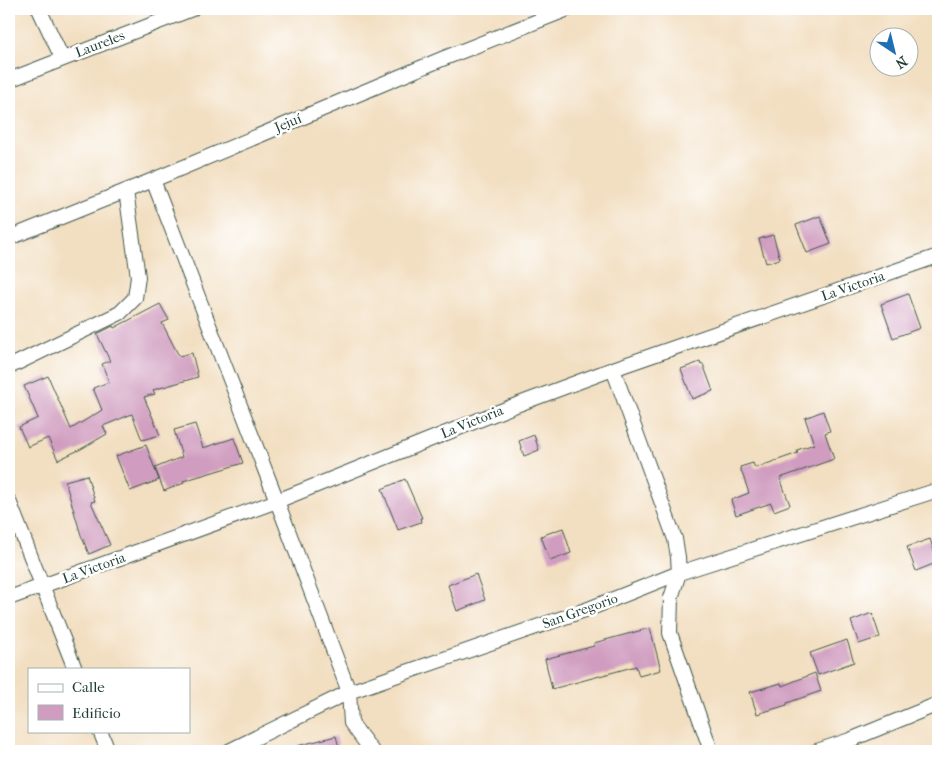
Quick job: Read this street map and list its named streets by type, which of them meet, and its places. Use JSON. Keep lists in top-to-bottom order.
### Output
{
  "streets": {
    "street": [
      "Laureles",
      "Jejuí",
      "La Victoria",
      "San Gregorio"
    ]
  },
  "legend": ["Calle", "Edificio"],
  "north": "bottom right"
}
